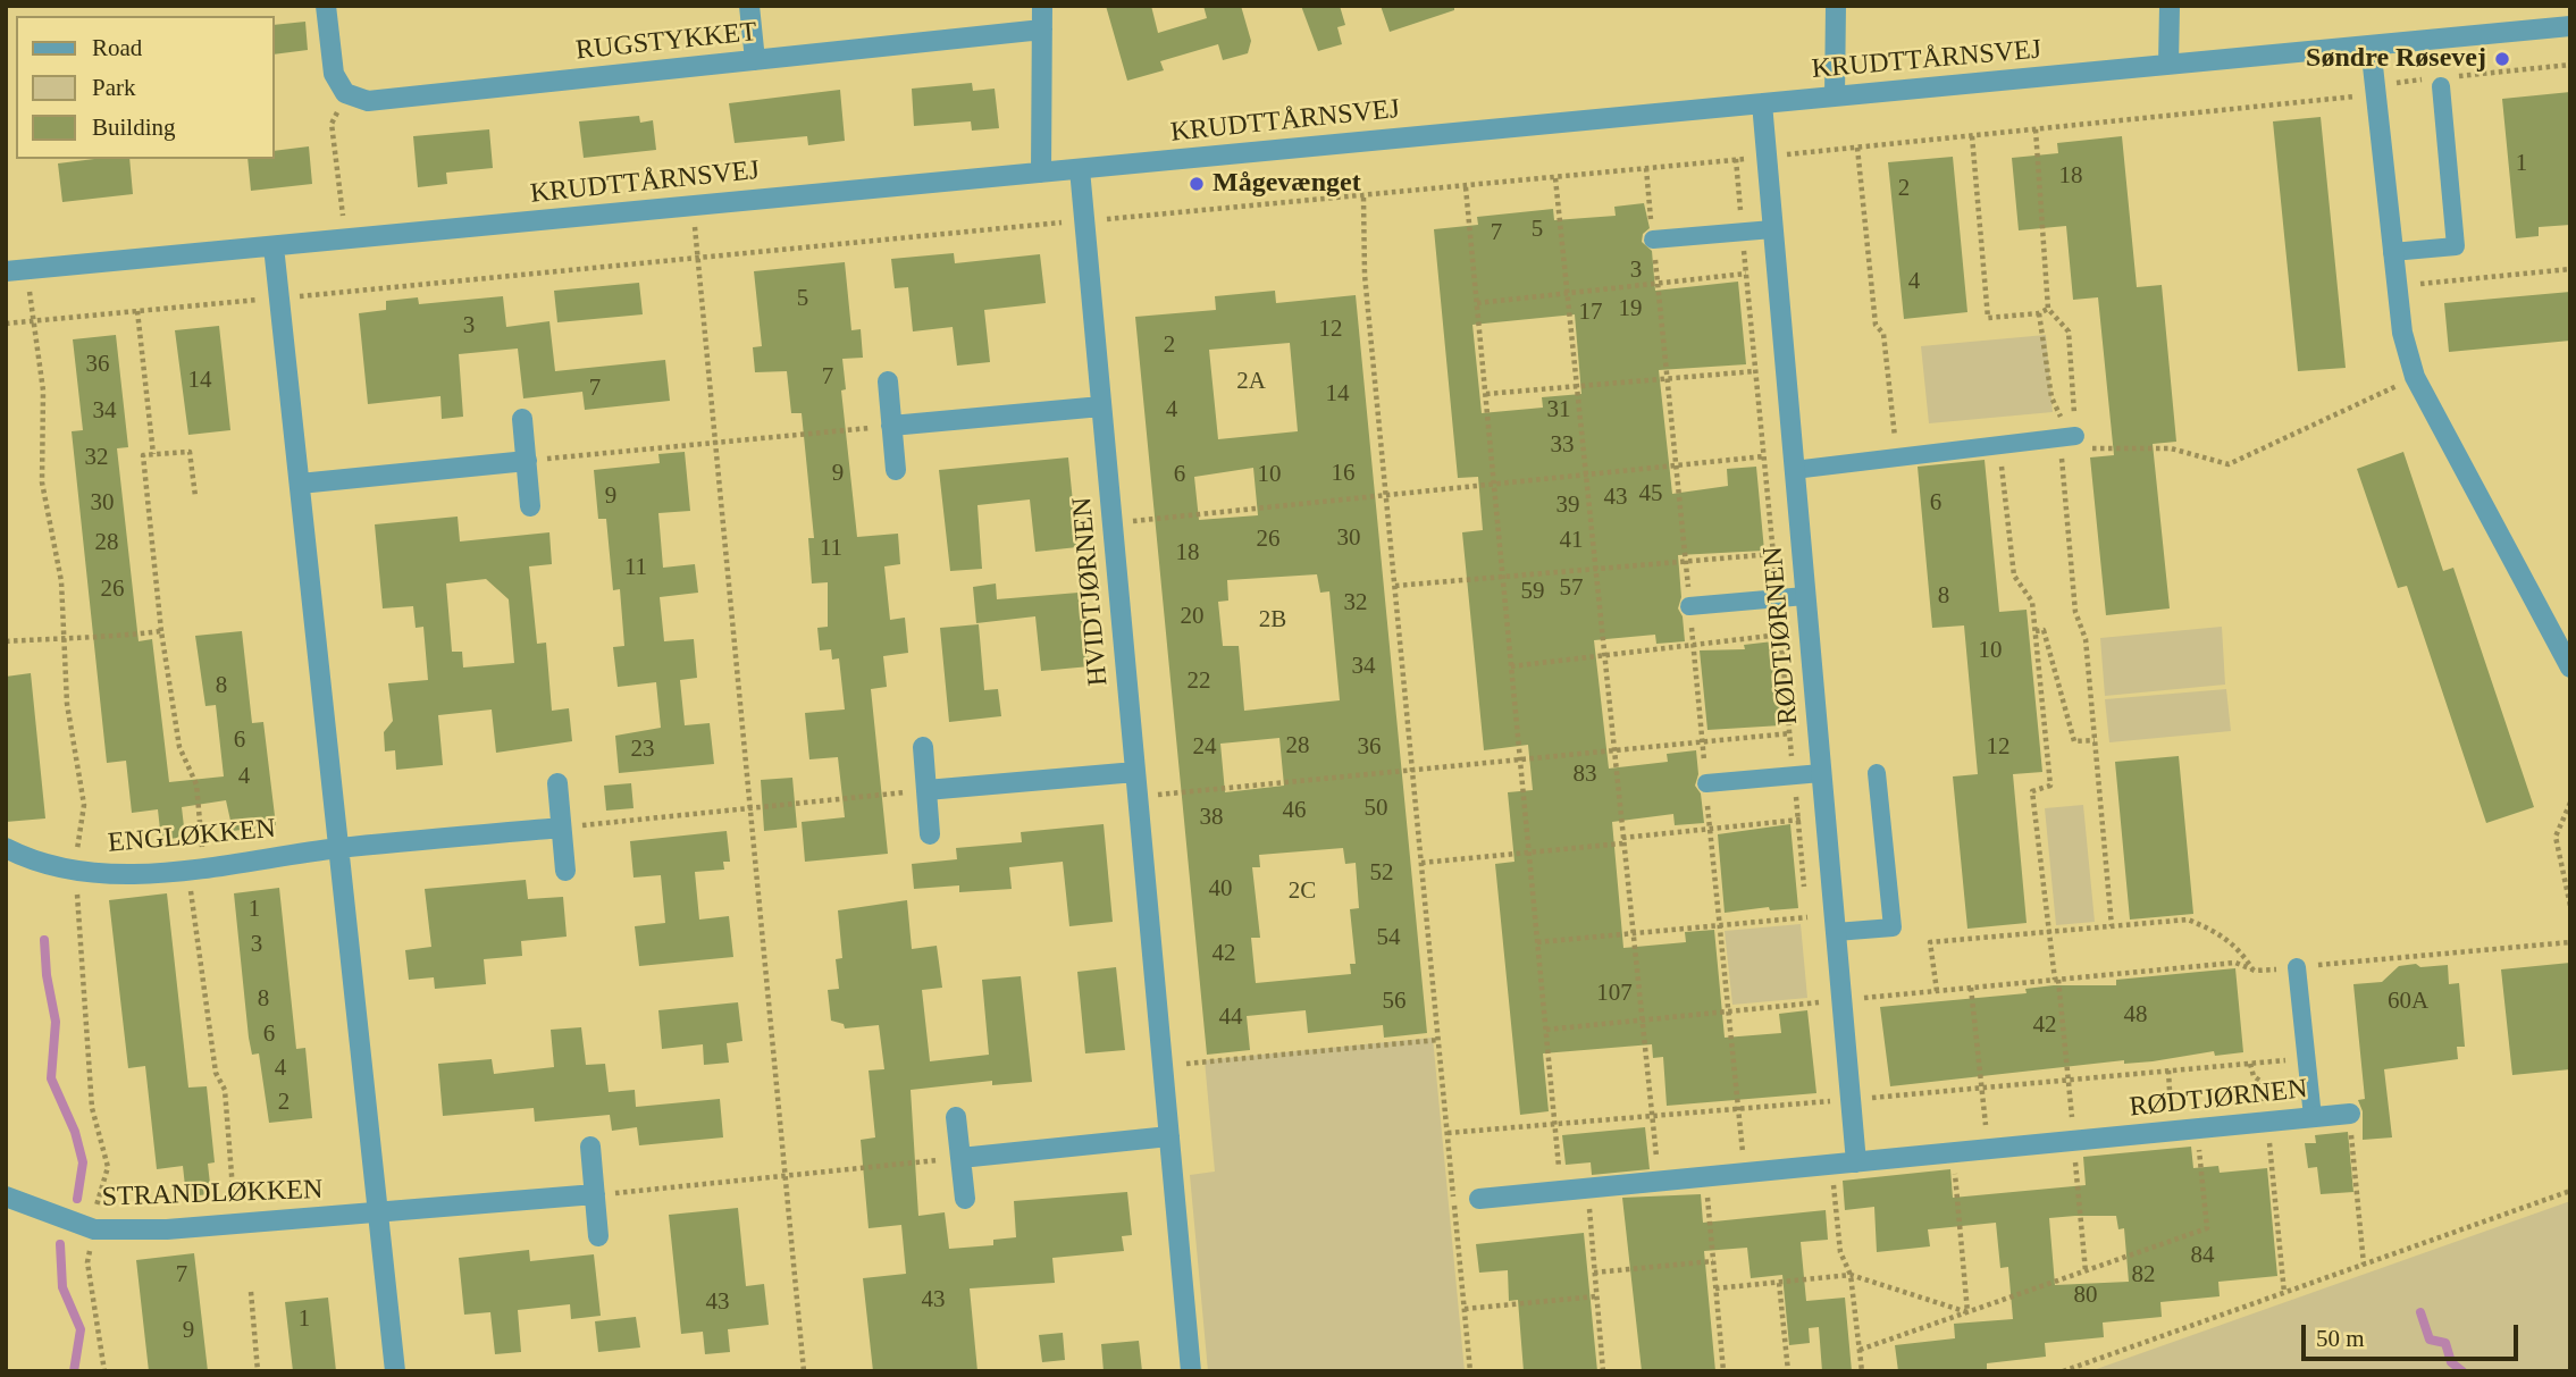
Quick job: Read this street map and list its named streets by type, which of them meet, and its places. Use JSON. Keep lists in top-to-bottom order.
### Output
{
  "streets": {
    "street": [
      "RUGSTYKKET",
      "KRUDTTÅRNSVEJ",
      "HVIDTJØRNEN",
      "RØDTJØRNEN",
      "ENGLØKKEN",
      "STRANDLØKKEN"
    ]
  },
  "crossings": [
    ["KRUDTTÅRNSVEJ", "HVIDTJØRNEN"],
    ["KRUDTTÅRNSVEJ", "RØDTJØRNEN"]
  ],
  "places": ["Søndre Røsevej", "Mågevænget"],
  "house_numbers": [
    "1",
    "18",
    "2",
    "5",
    "7",
    "3",
    "4",
    "5",
    "19",
    "17",
    "3",
    "12",
    "2",
    "36",
    "7",
    "14",
    "2A",
    "7",
    "14",
    "4",
    "31",
    "34",
    "33",
    "32",
    "9",
    "16",
    "6",
    "10",
    "45",
    "9",
    "43",
    "30",
    "6",
    "39",
    "30",
    "26",
    "41",
    "28",
    "11",
    "18",
    "11",
    "57",
    "26",
    "59",
    "8",
    "32",
    "20",
    "2B",
    "10",
    "34",
    "22",
    "8",
    "6",
    "28",
    "24",
    "36",
    "12",
    "23",
    "83",
    "4",
    "50",
    "46",
    "38",
    "52",
    "40",
    "2C",
    "1",
    "54",
    "3",
    "42",
    "107",
    "8",
    "56",
    "60A",
    "48",
    "44",
    "42",
    "6",
    "4",
    "2",
    "84",
    "7",
    "82",
    "80",
    "43",
    "43",
    "1",
    "9"
  ],
  "legend": ["Road", "Park", "Building"],
  "scale_bar": "50 m"
}
